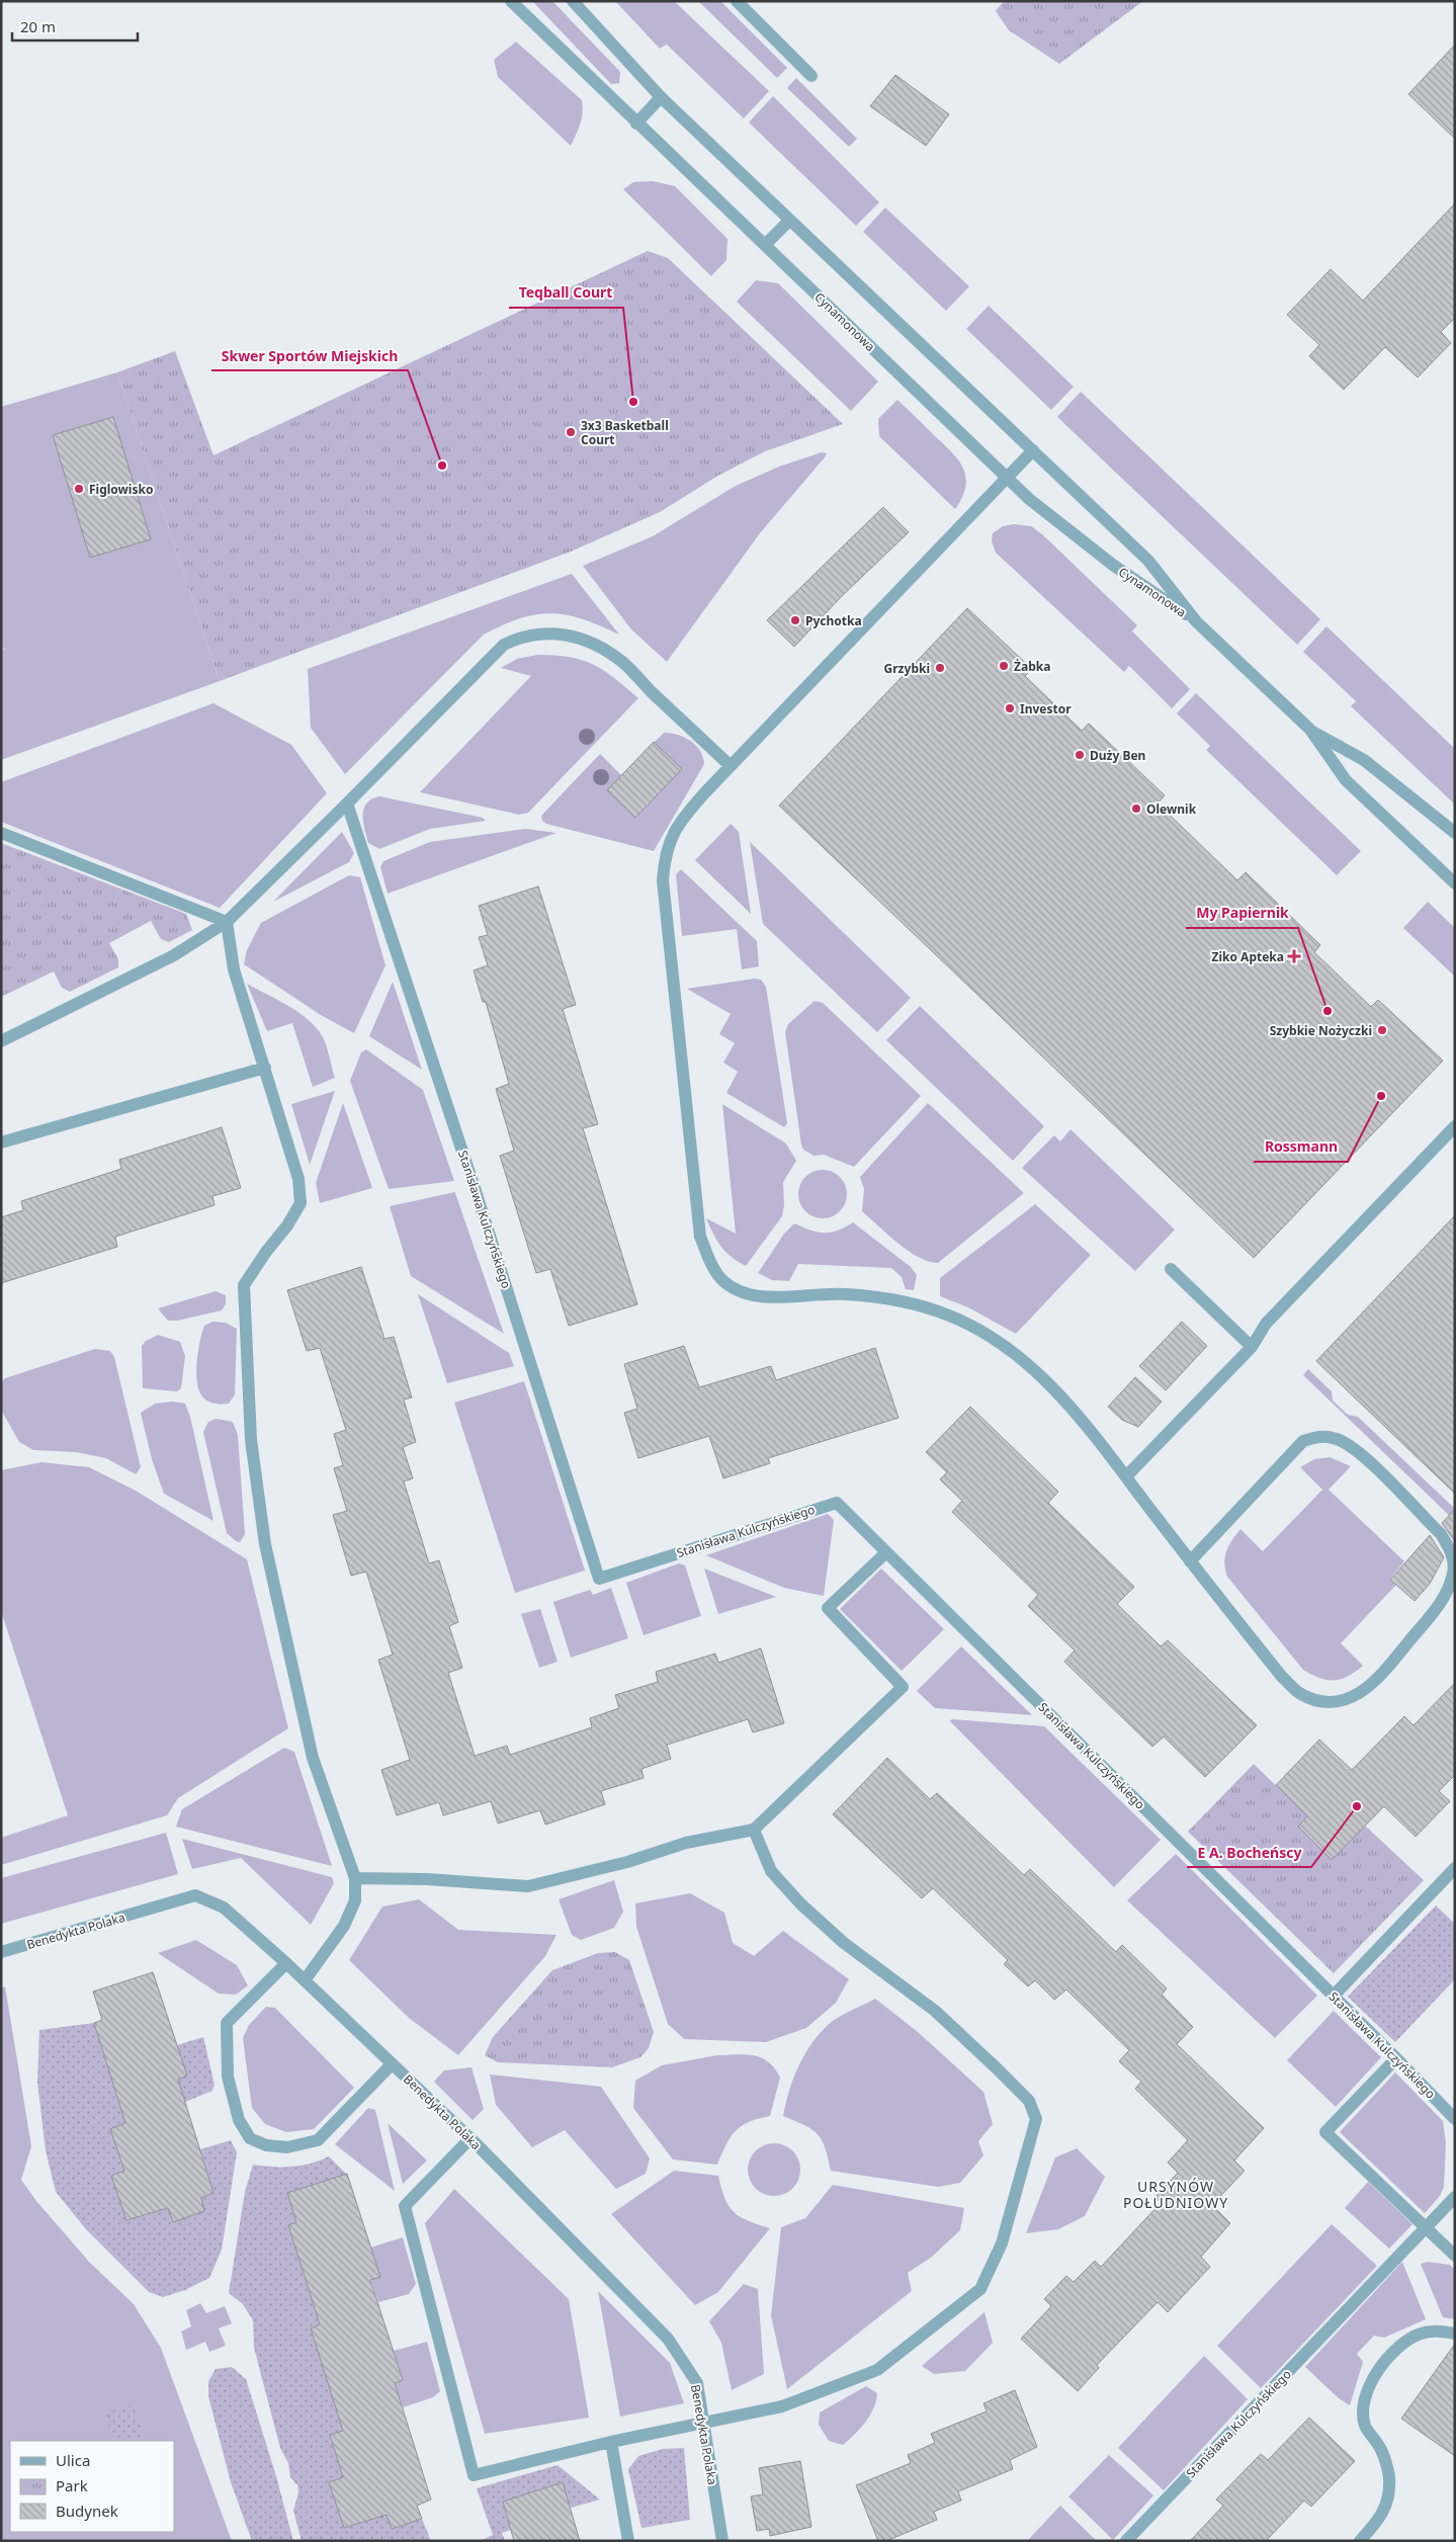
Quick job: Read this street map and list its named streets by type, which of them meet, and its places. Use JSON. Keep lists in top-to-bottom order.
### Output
{
  "streets": {
    "street": ["Cynamonowa", "Stanisława Kulczyńskiego", "Benedykta Polaka"]
  },
  "districts": ["URSYNÓW POŁUDNIOWY"],
  "places": {
    "other": [
      "Teqball Court",
      "3x3 Basketball Court",
      "Skwer Sportów Miejskich",
      "Figlowisko",
      "Pychotka",
      "Żabka",
      "Grzybki",
      "Investor",
      "Duży Ben",
      "Olewnik",
      "My Papiernik",
      "Szybkie Nożyczki",
      "Rossmann",
      "E A. Bocheńscy"
    ],
    "health": ["Ziko Apteka"]
  },
  "legend": ["Ulica", "Park", "Budynek"],
  "scale_bar": "20 m"
}
